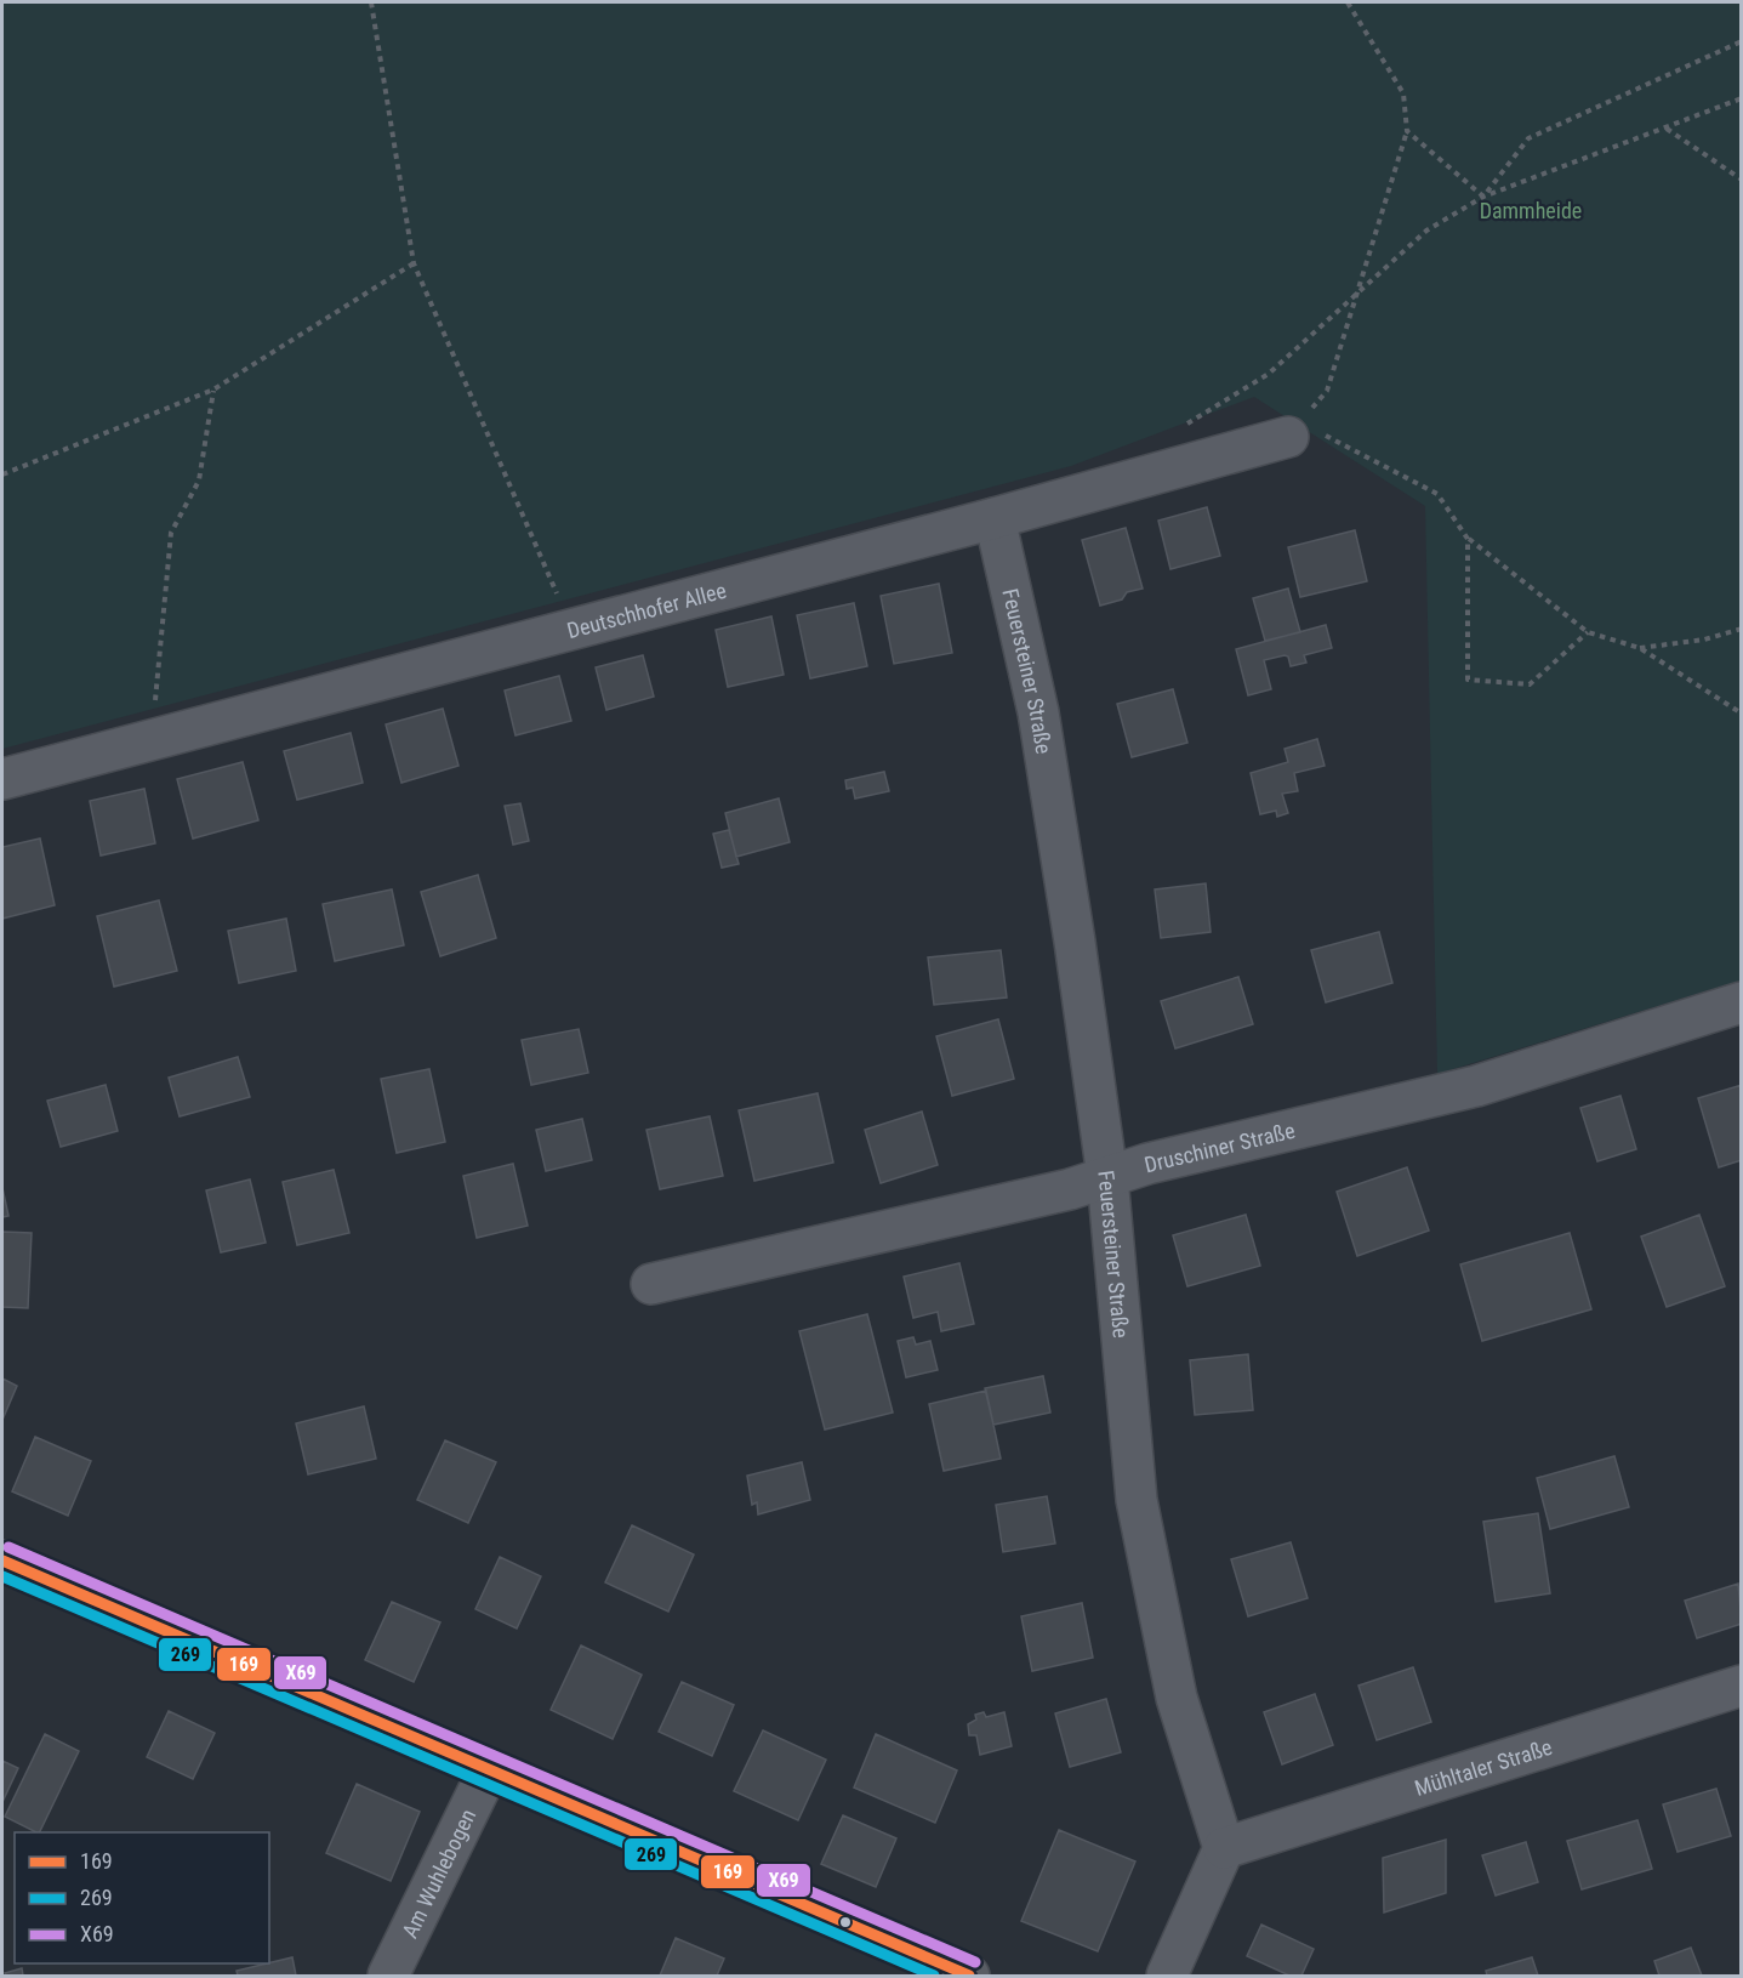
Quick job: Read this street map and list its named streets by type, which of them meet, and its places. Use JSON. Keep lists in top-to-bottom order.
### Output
{
  "streets": {
    "street": [
      "Deutschhofer Allee",
      "Feuersteiner Straße",
      "Druschiner Straße",
      "Mühltaler Straße",
      "Am Wuhlebogen"
    ]
  },
  "crossings": [
    ["Deutschhofer Allee", "Feuersteiner Straße"],
    ["Feuersteiner Straße", "Druschiner Straße"],
    ["Feuersteiner Straße", "Mühltaler Straße"]
  ],
  "parks": ["Dammheide"],
  "lines": ["transit line X69", "transit line 169", "transit line 269"],
  "legend": ["169", "269", "X69"]
}
